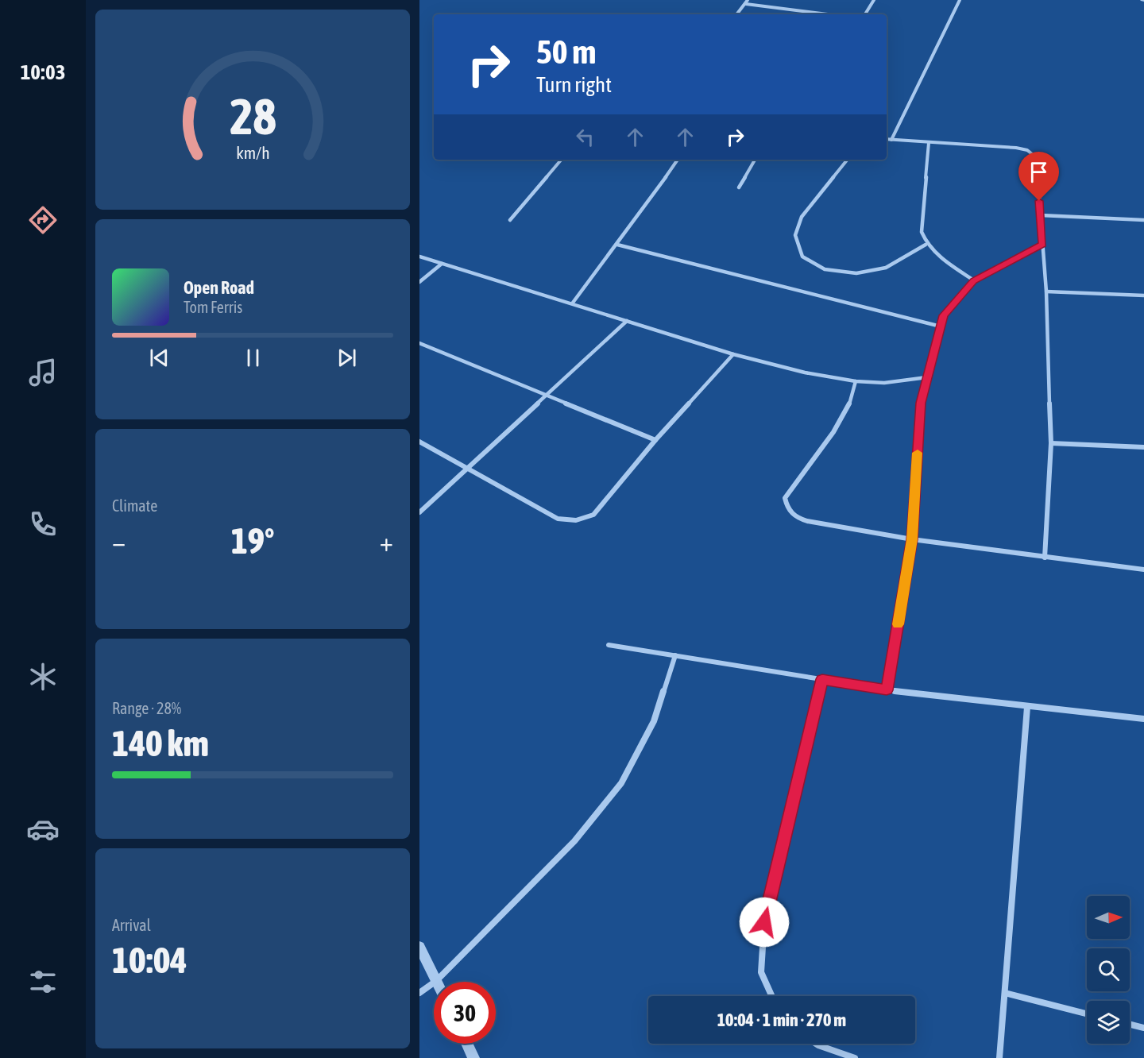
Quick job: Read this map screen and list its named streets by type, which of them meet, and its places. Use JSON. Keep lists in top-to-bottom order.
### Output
{
  "north": "right",
  "page": {
    "tabs": "10:03",
    "turn": ["50 m", "Turn right"],
    "song": ["Open Road", "Tom Ferris"],
    "tile": [
      "Climate",
      ["Range · 28%", "140 km"],
      ["Arrival", "10:04"]
    ],
    "heat": ["−", "19°", "+"],
    "limit": "30",
    "trip": "10:04 · 1 min · 270 m",
    "gauge": ["28", "km/h"]
  }
}
